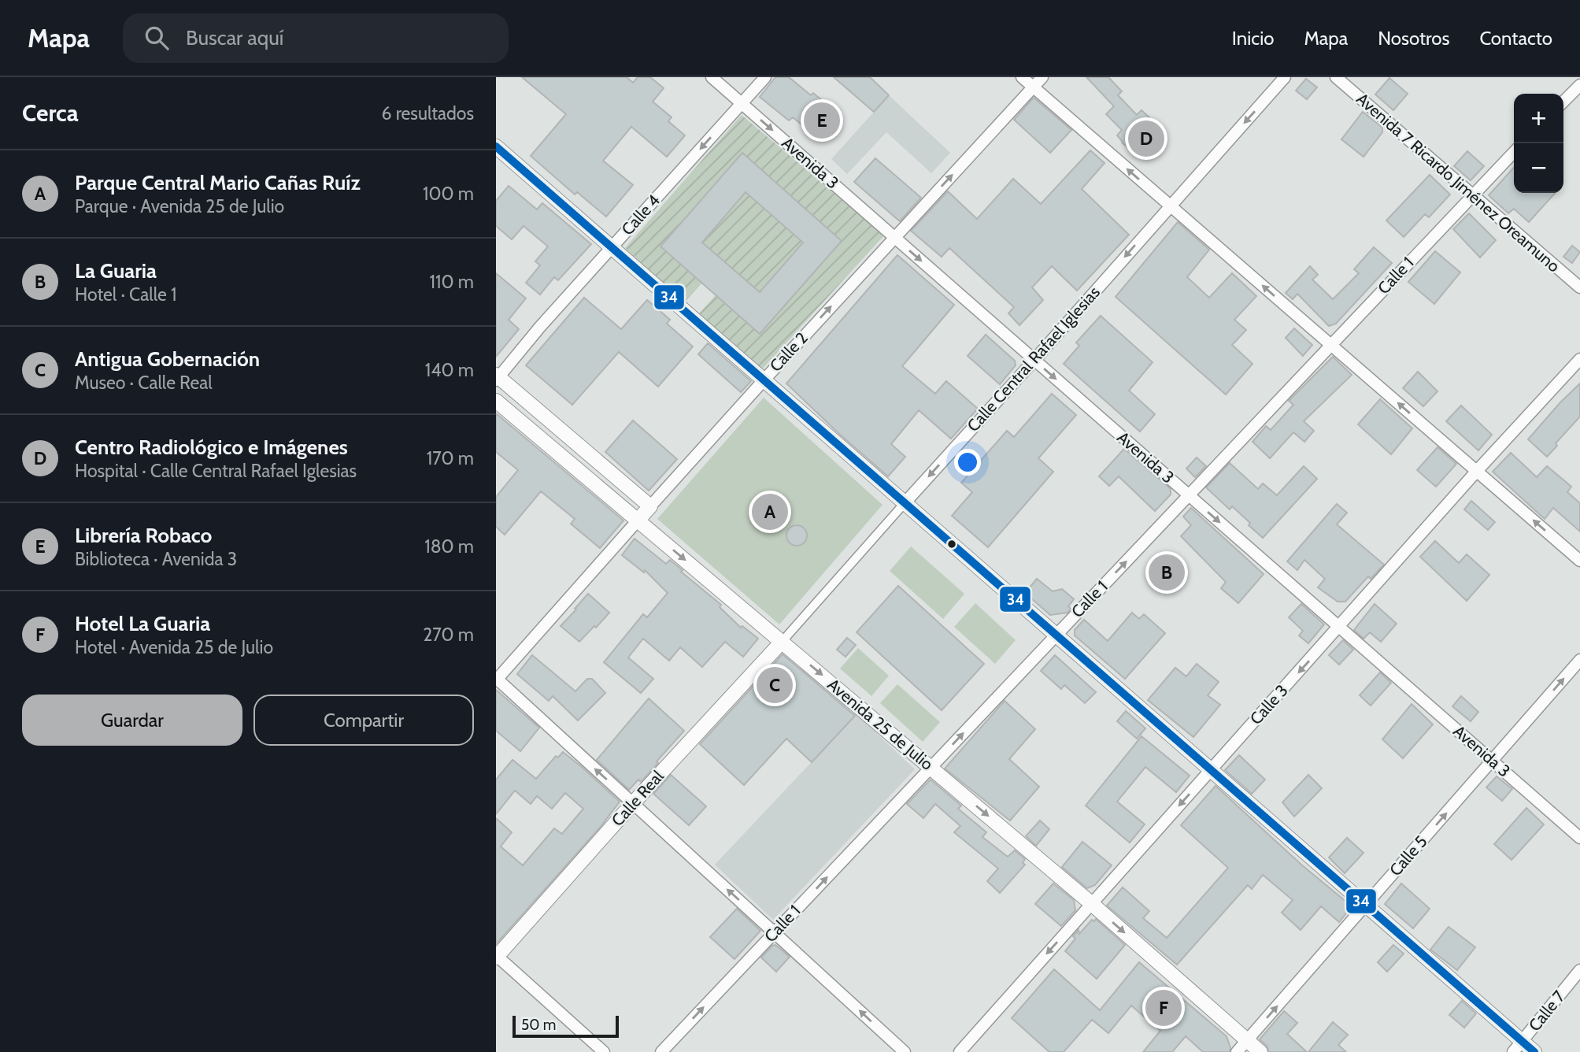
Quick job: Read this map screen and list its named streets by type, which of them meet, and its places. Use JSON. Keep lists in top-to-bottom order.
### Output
{
  "streets": {
    "street": [
      "Avenida 3",
      "Avenida 7 Ricardo Jiménez Oreamuno",
      "Calle 4",
      "Calle 1",
      "Calle 2",
      "Calle Central Rafael Iglesias",
      "Calle 3",
      "Avenida 25 de Julio",
      "Calle Real",
      "Calle 5",
      "Calle 7"
    ]
  },
  "crossings": [
    ["Avenida 3", "Calle 4"],
    ["Avenida 3", "Calle 1"],
    ["Avenida 3", "Calle 2"],
    ["Avenida 3", "Calle Central Rafael Iglesias"],
    ["Avenida 3", "Calle 3"],
    ["Avenida 3", "Calle 5"],
    ["Avenida 7 Ricardo Jiménez Oreamuno", "Calle 1"],
    ["Calle 1", "Avenida 25 de Julio"],
    ["Calle 2", "Avenida 25 de Julio"],
    ["Calle Central Rafael Iglesias", "Avenida 25 de Julio"],
    ["Calle Central Rafael Iglesias", "Calle Real"],
    ["Calle 3", "Avenida 25 de Julio"],
    ["Avenida 25 de Julio", "Calle Real"],
    ["Avenida 25 de Julio", "Calle 5"]
  ],
  "one_way": [
    "Avenida 3",
    "Calle 4",
    "Calle 1",
    "Calle 2",
    "Calle Central Rafael Iglesias",
    "Calle 3",
    "Avenida 25 de Julio",
    "Calle 5"
  ],
  "lines": ["transit line 34"],
  "scale_bar": "50 m",
  "page": {
    "header": "Mapa",
    "search": "Buscar aquí",
    "nav": [
      "Inicio",
      "Mapa",
      "Nosotros",
      "Contacto"
    ],
    "heading": ["Cerca", "6 resultados"],
    "map_buttons": ["+", "−"],
    "pins": [
      "E",
      "D",
      "A",
      "B",
      "C",
      "F"
    ],
    "list": [
      {
        "mark": "A",
        "name": "Parque Central Mario Cañas Ruíz",
        "note": "Parque · Avenida 25 de Julio",
        "value": "100 m"
      },
      {
        "mark": "B",
        "name": "La Guaria",
        "note": "Hotel · Calle 1",
        "value": "110 m"
      },
      {
        "mark": "C",
        "name": "Antigua Gobernación",
        "note": "Museo · Calle Real",
        "value": "140 m"
      },
      {
        "mark": "D",
        "name": "Centro Radiológico e Imágenes",
        "note": "Hospital · Calle Central Rafael Iglesias",
        "value": "170 m"
      },
      {
        "mark": "E",
        "name": "Librería Robaco",
        "note": "Biblioteca · Avenida 3",
        "value": "180 m"
      },
      {
        "mark": "F",
        "name": "Hotel La Guaria",
        "note": "Hotel · Avenida 25 de Julio",
        "value": "270 m"
      }
    ],
    "buttons": ["Guardar", "Compartir"],
    "scale": "50 m"
  }
}
